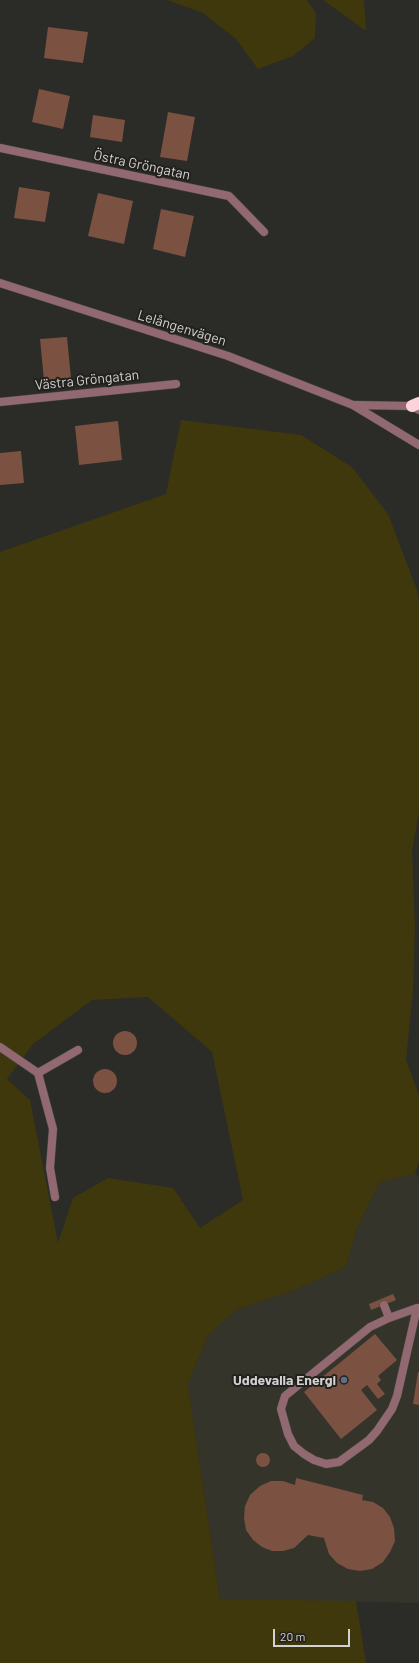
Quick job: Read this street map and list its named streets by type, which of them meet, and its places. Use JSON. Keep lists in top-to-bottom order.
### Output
{
  "streets": {
    "street": ["Östra Gröngatan", "Lelångenvägen", "Västra Gröngatan"]
  },
  "places": ["Uddevalla Energi"],
  "scale_bar": "20 m"
}
